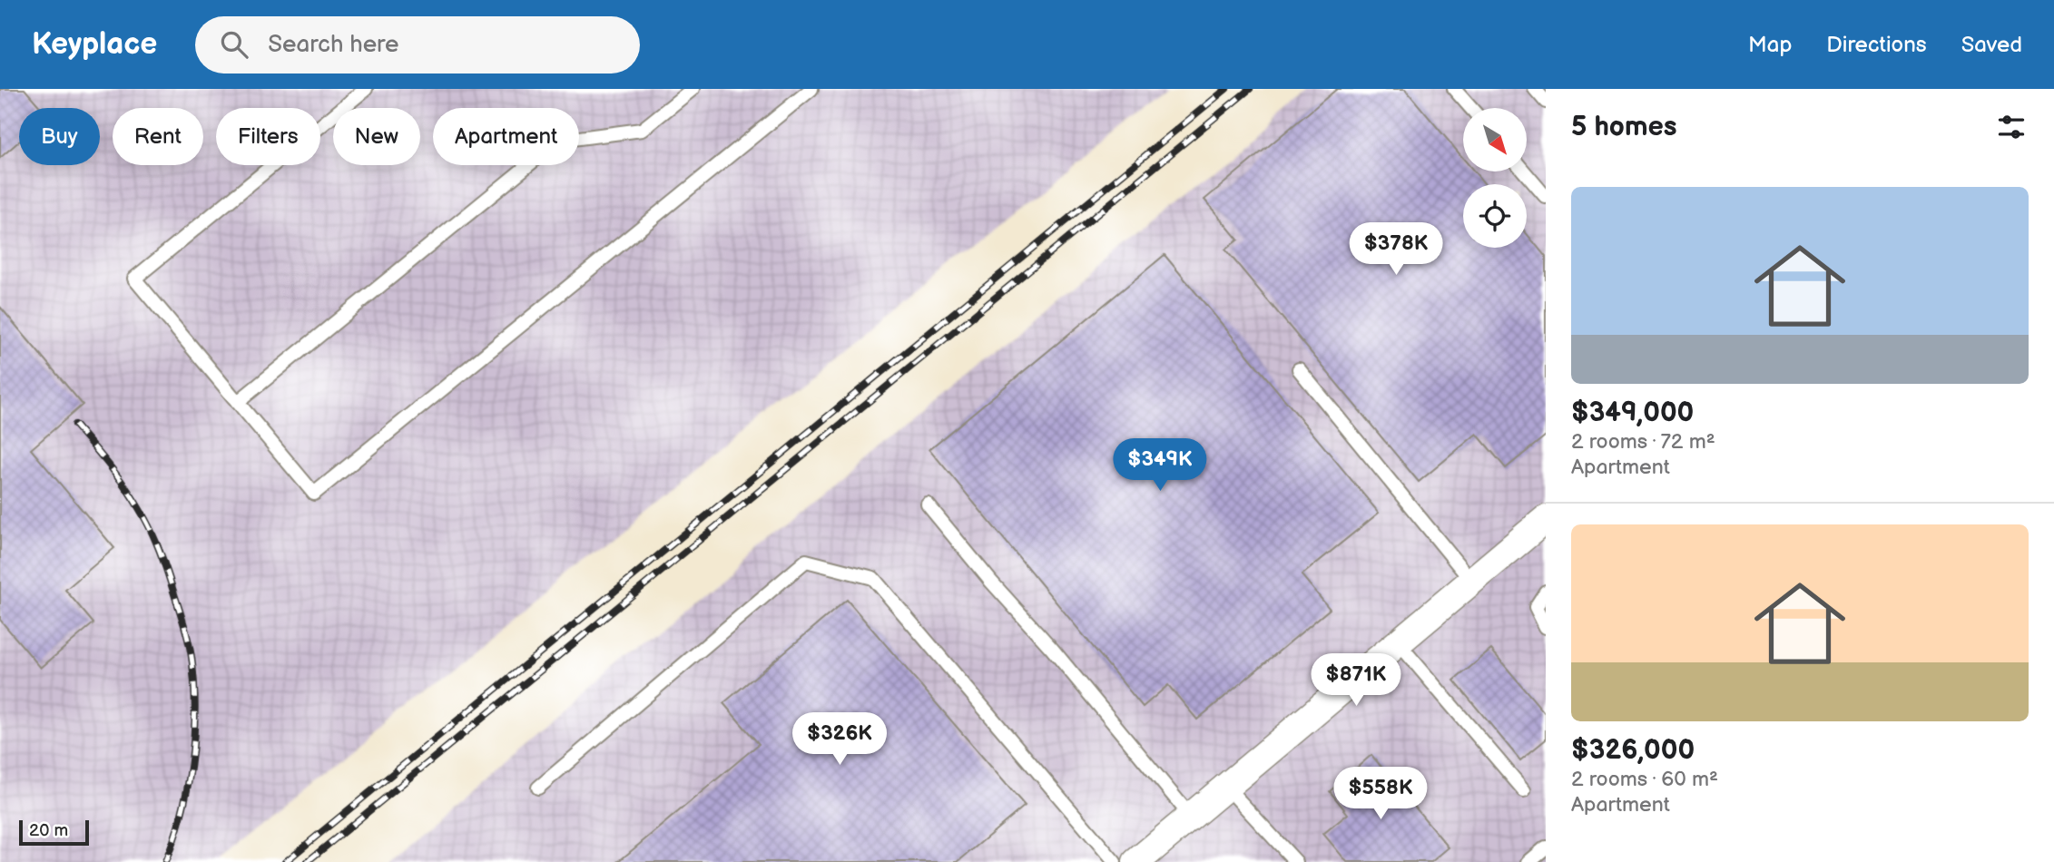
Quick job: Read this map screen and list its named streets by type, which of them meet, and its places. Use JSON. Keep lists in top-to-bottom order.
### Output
{
  "scale_bar": "20 m",
  "north": "bottom right",
  "page": {
    "header": "Keyplace",
    "search": "Search here",
    "nav": ["Map", "Directions", "Saved"],
    "heading": "5 homes",
    "chip": [
      "Buy",
      "Rent",
      "Filters",
      "New",
      "Apartment"
    ],
    "list": [
      {
        "name": "$349,000",
        "note": "2 rooms · 72 m² · Apartment"
      },
      {
        "name": "$326,000",
        "note": "2 rooms · 60 m² · Apartment"
      }
    ],
    "price": [
      "$378K",
      "$349K",
      "$871K",
      "$326K",
      "$558K"
    ],
    "scale": "20 m"
  }
}
